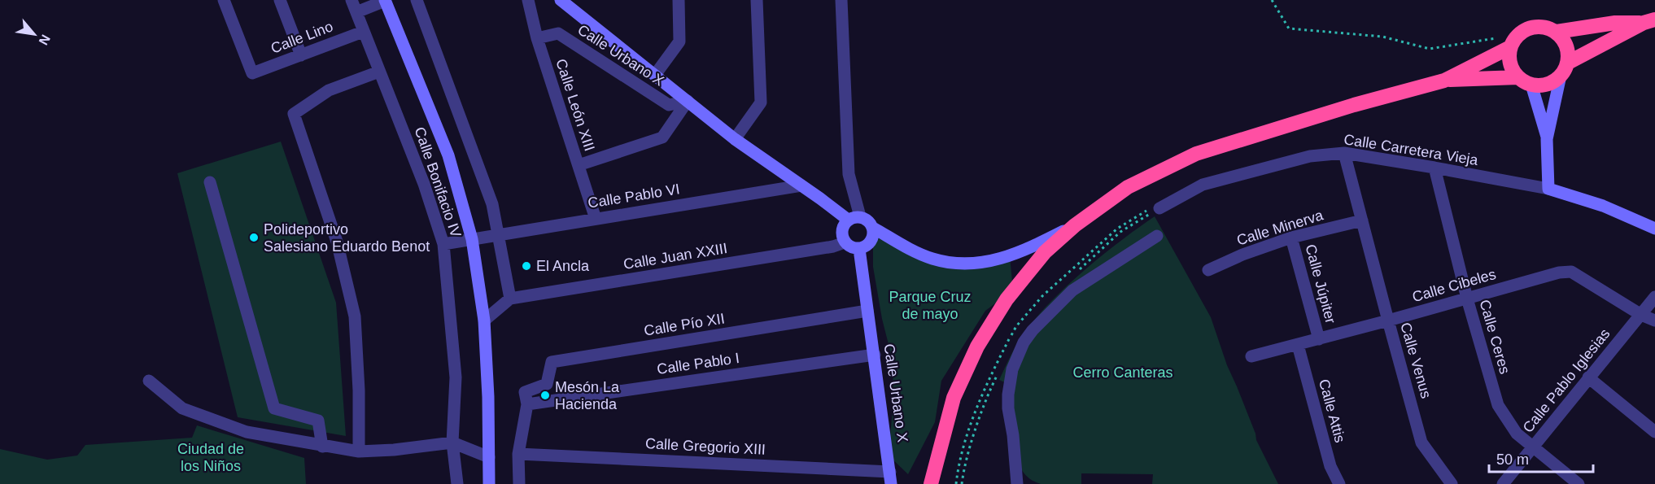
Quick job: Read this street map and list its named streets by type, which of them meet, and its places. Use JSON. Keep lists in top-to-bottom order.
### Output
{
  "streets": {
    "street": [
      "Calle Lino",
      "Calle Urbano X",
      "Calle León XIII",
      "Calle Carretera Vieja",
      "Calle Bonifacio IV",
      "Calle Pablo VI",
      "Calle Minerva",
      "Calle Juan XXIII",
      "Calle Júpiter",
      "Calle Cibeles",
      "Calle Pío XII",
      "Calle Ceres",
      "Calle Venus",
      "Calle Pablo I",
      "Calle Pablo Iglesias",
      "Calle Attis",
      "Calle Gregorio XIII"
    ]
  },
  "crossings": [
    ["Calle Lino", "Calle Bonifacio IV"],
    ["Calle Urbano X", "Calle León XIII"],
    ["Calle Urbano X", "Calle Pablo VI"],
    ["Calle Urbano X", "Calle Juan XXIII"],
    ["Calle Urbano X", "Calle Pío XII"],
    ["Calle Urbano X", "Calle Pablo I"],
    ["Calle Urbano X", "Calle Gregorio XIII"],
    ["Calle León XIII", "Calle Pablo VI"],
    ["Calle Carretera Vieja", "Calle Ceres"],
    ["Calle Carretera Vieja", "Calle Venus"],
    ["Calle Bonifacio IV", "Calle Pablo VI"],
    ["Calle Minerva", "Calle Júpiter"],
    ["Calle Minerva", "Calle Venus"],
    ["Calle Júpiter", "Calle Cibeles"],
    ["Calle Cibeles", "Calle Ceres"],
    ["Calle Cibeles", "Calle Venus"],
    ["Calle Cibeles", "Calle Pablo Iglesias"],
    ["Calle Cibeles", "Calle Attis"],
    ["Calle Pío XII", "Calle Pablo I"],
    ["Calle Ceres", "Calle Pablo Iglesias"]
  ],
  "parks": ["Parque Cruz de mayo", "Cerro Canteras", "Ciudad de los Niños"],
  "places": ["Polideportivo Salesiano Eduardo Benot", "El Ancla", "Mesón La Hacienda"],
  "scale_bar": "50 m",
  "north": "bottom right"
}
